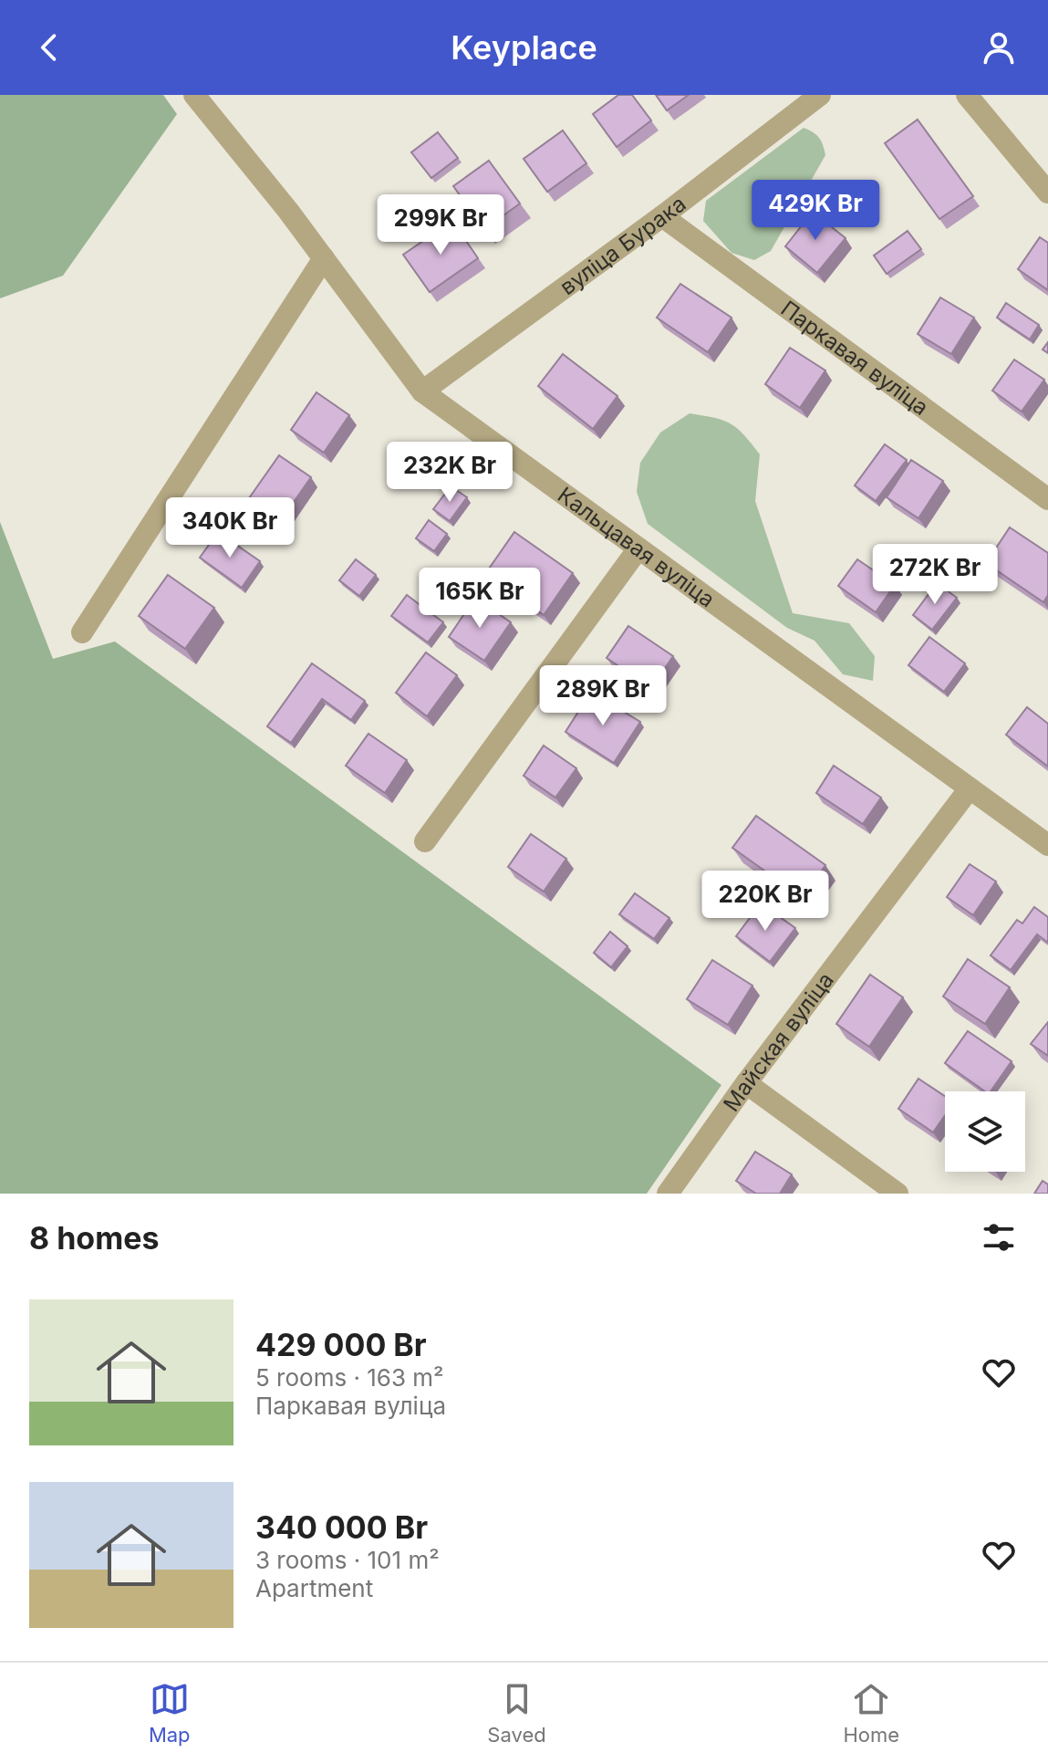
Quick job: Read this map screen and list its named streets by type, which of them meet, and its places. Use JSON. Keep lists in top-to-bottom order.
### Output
{
  "streets": {
    "street": [
      "вуліца Бурака",
      "Паркавая вуліца",
      "Кальцавая вуліца",
      "Майская вуліца"
    ]
  },
  "crossings": [
    ["вуліца Бурака", "Паркавая вуліца"],
    ["вуліца Бурака", "Кальцавая вуліца"],
    ["Кальцавая вуліца", "Майская вуліца"]
  ],
  "page": {
    "header": "Keyplace",
    "price": [
      "429K Br",
      "299K Br",
      "232K Br",
      "340K Br",
      "272K Br",
      "165K Br",
      "289K Br",
      "220K Br"
    ],
    "heading": "8 homes",
    "list": [
      {
        "name": "429 000 Br",
        "note": "5 rooms · 163 m² · Паркавая вуліца"
      },
      {
        "name": "340 000 Br",
        "note": "3 rooms · 101 m² · Apartment"
      }
    ],
    "tabs": ["Map", "Saved", "Home"]
  }
}
